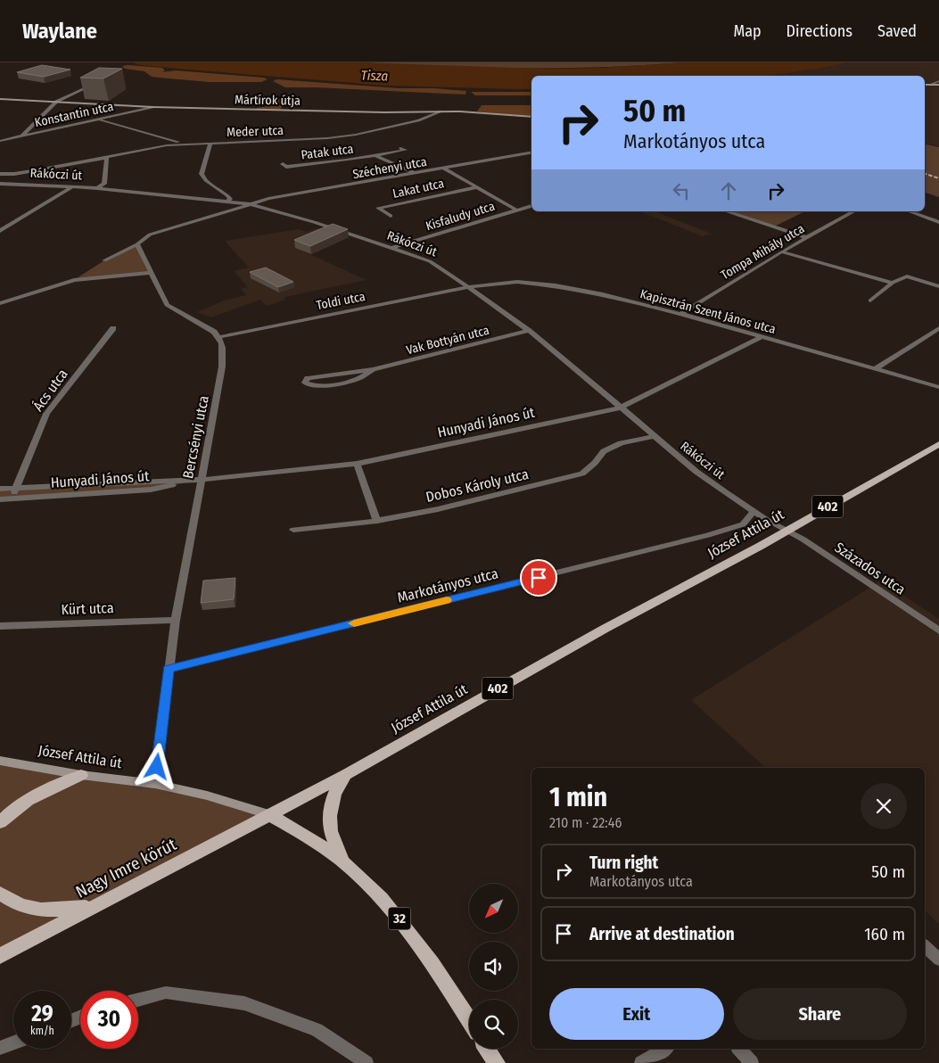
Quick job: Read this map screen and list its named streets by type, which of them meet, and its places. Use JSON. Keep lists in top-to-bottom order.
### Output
{
  "streets": {
    "main road": [
      "402",
      "József Attila út",
      "Nagy Imre körút",
      "32"
    ],
    "street": [
      "Mártírok útja",
      "Konstantin utca",
      "Meder utca",
      "Patak utca",
      "Széchenyi utca",
      "Rákóczi út",
      "Lakat utca",
      "Kisfaludy utca",
      "Tompa Mihály utca",
      "Toldi utca",
      "Kapisztrán Szent János utca",
      "Vak Bottyán utca",
      "Ács utca",
      "Hunyadi János út",
      "Bercsényi utca",
      "Dobos Károly utca",
      "Százados utca",
      "Markotányos utca",
      "Kürt utca"
    ]
  },
  "crossings": [
    ["Mártírok útja", "Konstantin utca"],
    ["Mártírok útja", "Meder utca"],
    ["Patak utca", "Széchenyi utca"],
    ["Széchenyi utca", "Rákóczi út"],
    ["Rákóczi út", "Kisfaludy utca"],
    ["Rákóczi út", "Toldi utca"],
    ["Rákóczi út", "Kapisztrán Szent János utca"],
    ["Rákóczi út", "Vak Bottyán utca"],
    ["Rákóczi út", "Hunyadi János út"],
    ["Rákóczi út", "Dobos Károly utca"],
    ["Rákóczi út", "József Attila út"],
    ["Rákóczi út", "Százados utca"],
    ["Rákóczi út", "Markotányos utca"],
    ["Tompa Mihály utca", "Kapisztrán Szent János utca"],
    ["Toldi utca", "Kapisztrán Szent János utca"],
    ["Toldi utca", "Bercsényi utca"],
    ["Kapisztrán Szent János utca", "Hunyadi János út"],
    ["Ács utca", "Hunyadi János út"],
    ["Hunyadi János út", "Bercsényi utca"],
    ["Bercsényi utca", "József Attila út"],
    ["Bercsényi utca", "Markotányos utca"],
    ["Bercsényi utca", "Kürt utca"],
    ["József Attila út", "Százados utca"],
    ["József Attila út", "Nagy Imre körút"],
    ["József Attila út", "32"],
    ["Nagy Imre körút", "32"]
  ],
  "water": ["Tisza"],
  "north": "bottom left",
  "page": {
    "header": "Waylane",
    "nav": ["Map", "Directions", "Saved"],
    "turn": ["50 m", "Markotányos utca"],
    "heading": ["1 min", "210 m · 22:46"],
    "list": [
      {
        "name": "Turn right",
        "note": "Markotányos utca",
        "value": "50 m"
      },
      {
        "name": "Arrive at destination",
        "value": "160 m"
      }
    ],
    "buttons": ["Exit", "Share"],
    "speed": "29 km/h",
    "limit": "30"
  }
}
